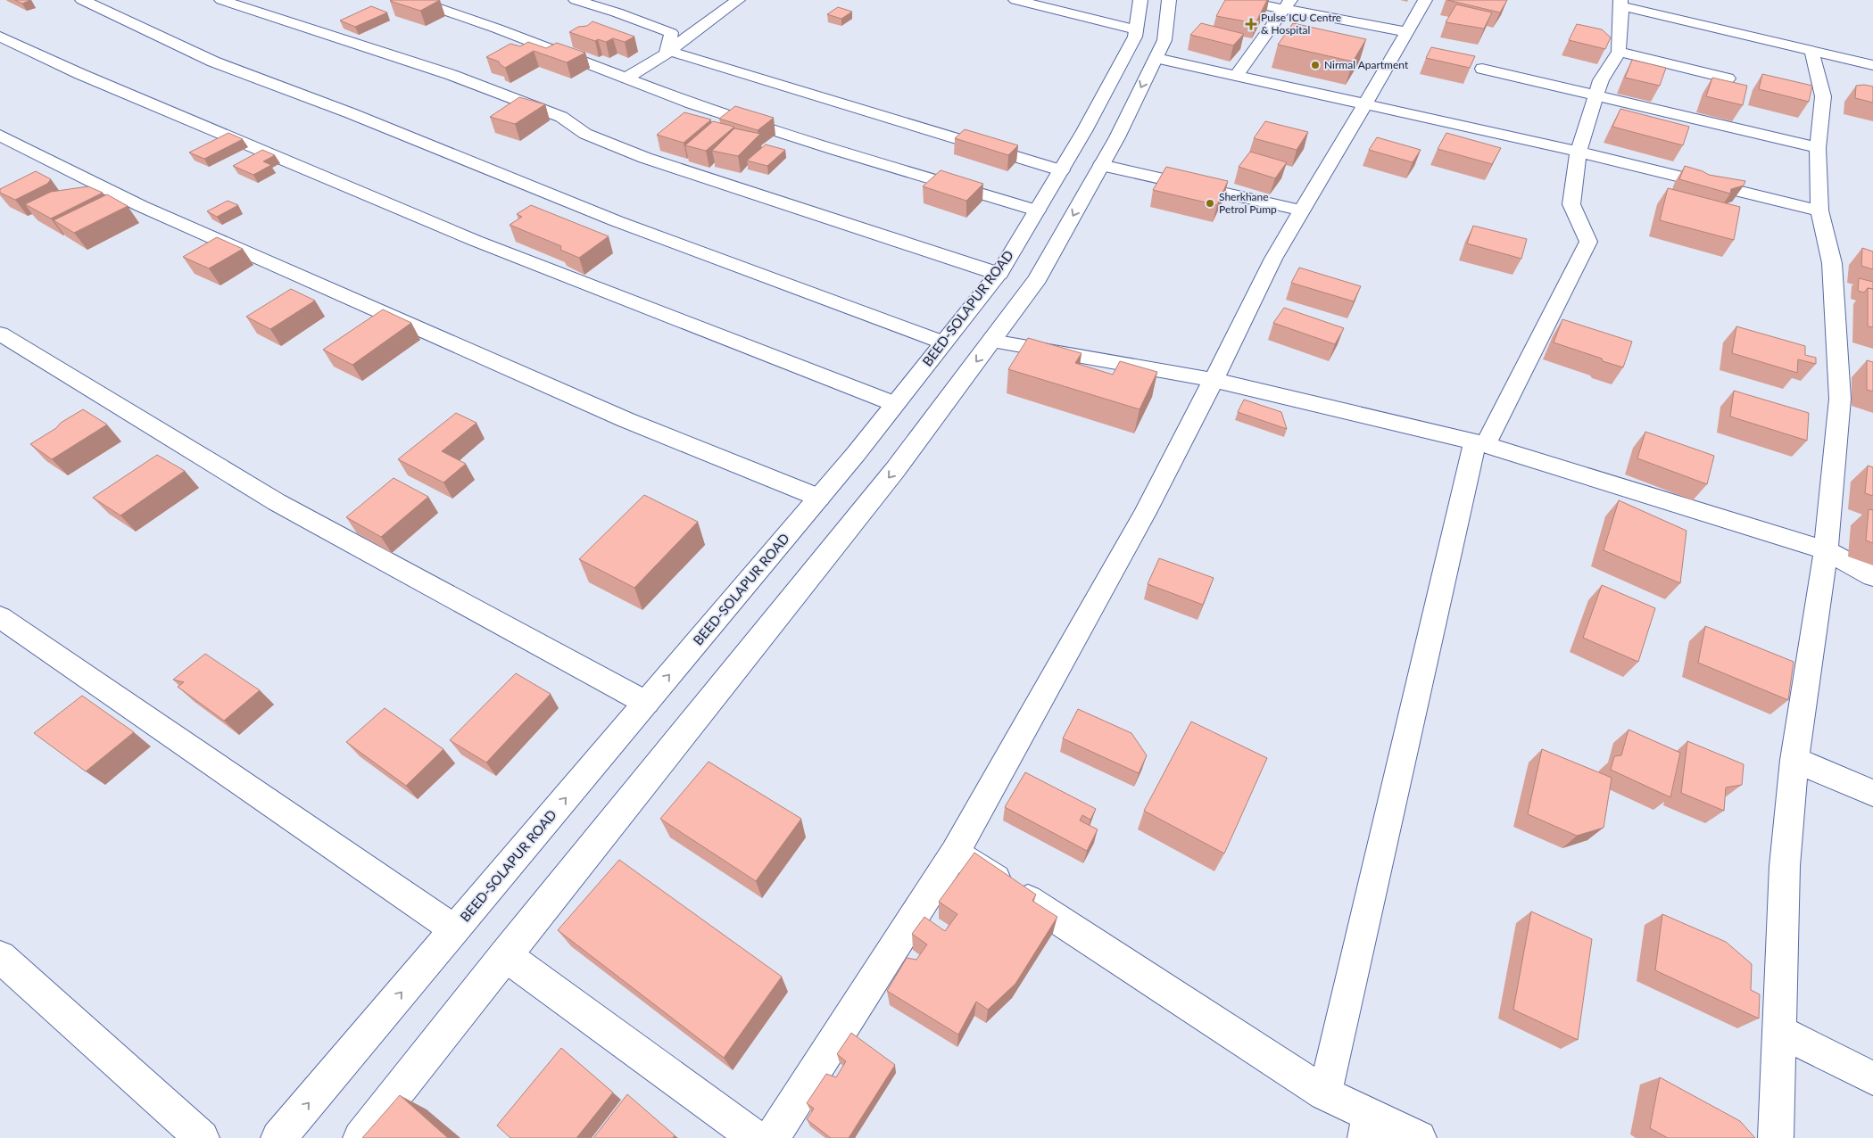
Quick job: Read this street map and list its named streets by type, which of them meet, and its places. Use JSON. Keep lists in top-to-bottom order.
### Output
{
  "streets": {
    "street": ["BEED-SOLAPUR ROAD"]
  },
  "places": {
    "health": ["Pulse ICU Centre & Hospital"],
    "other": ["Nirmal Apartment", "Sherkhane Petrol Pump"]
  }
}
